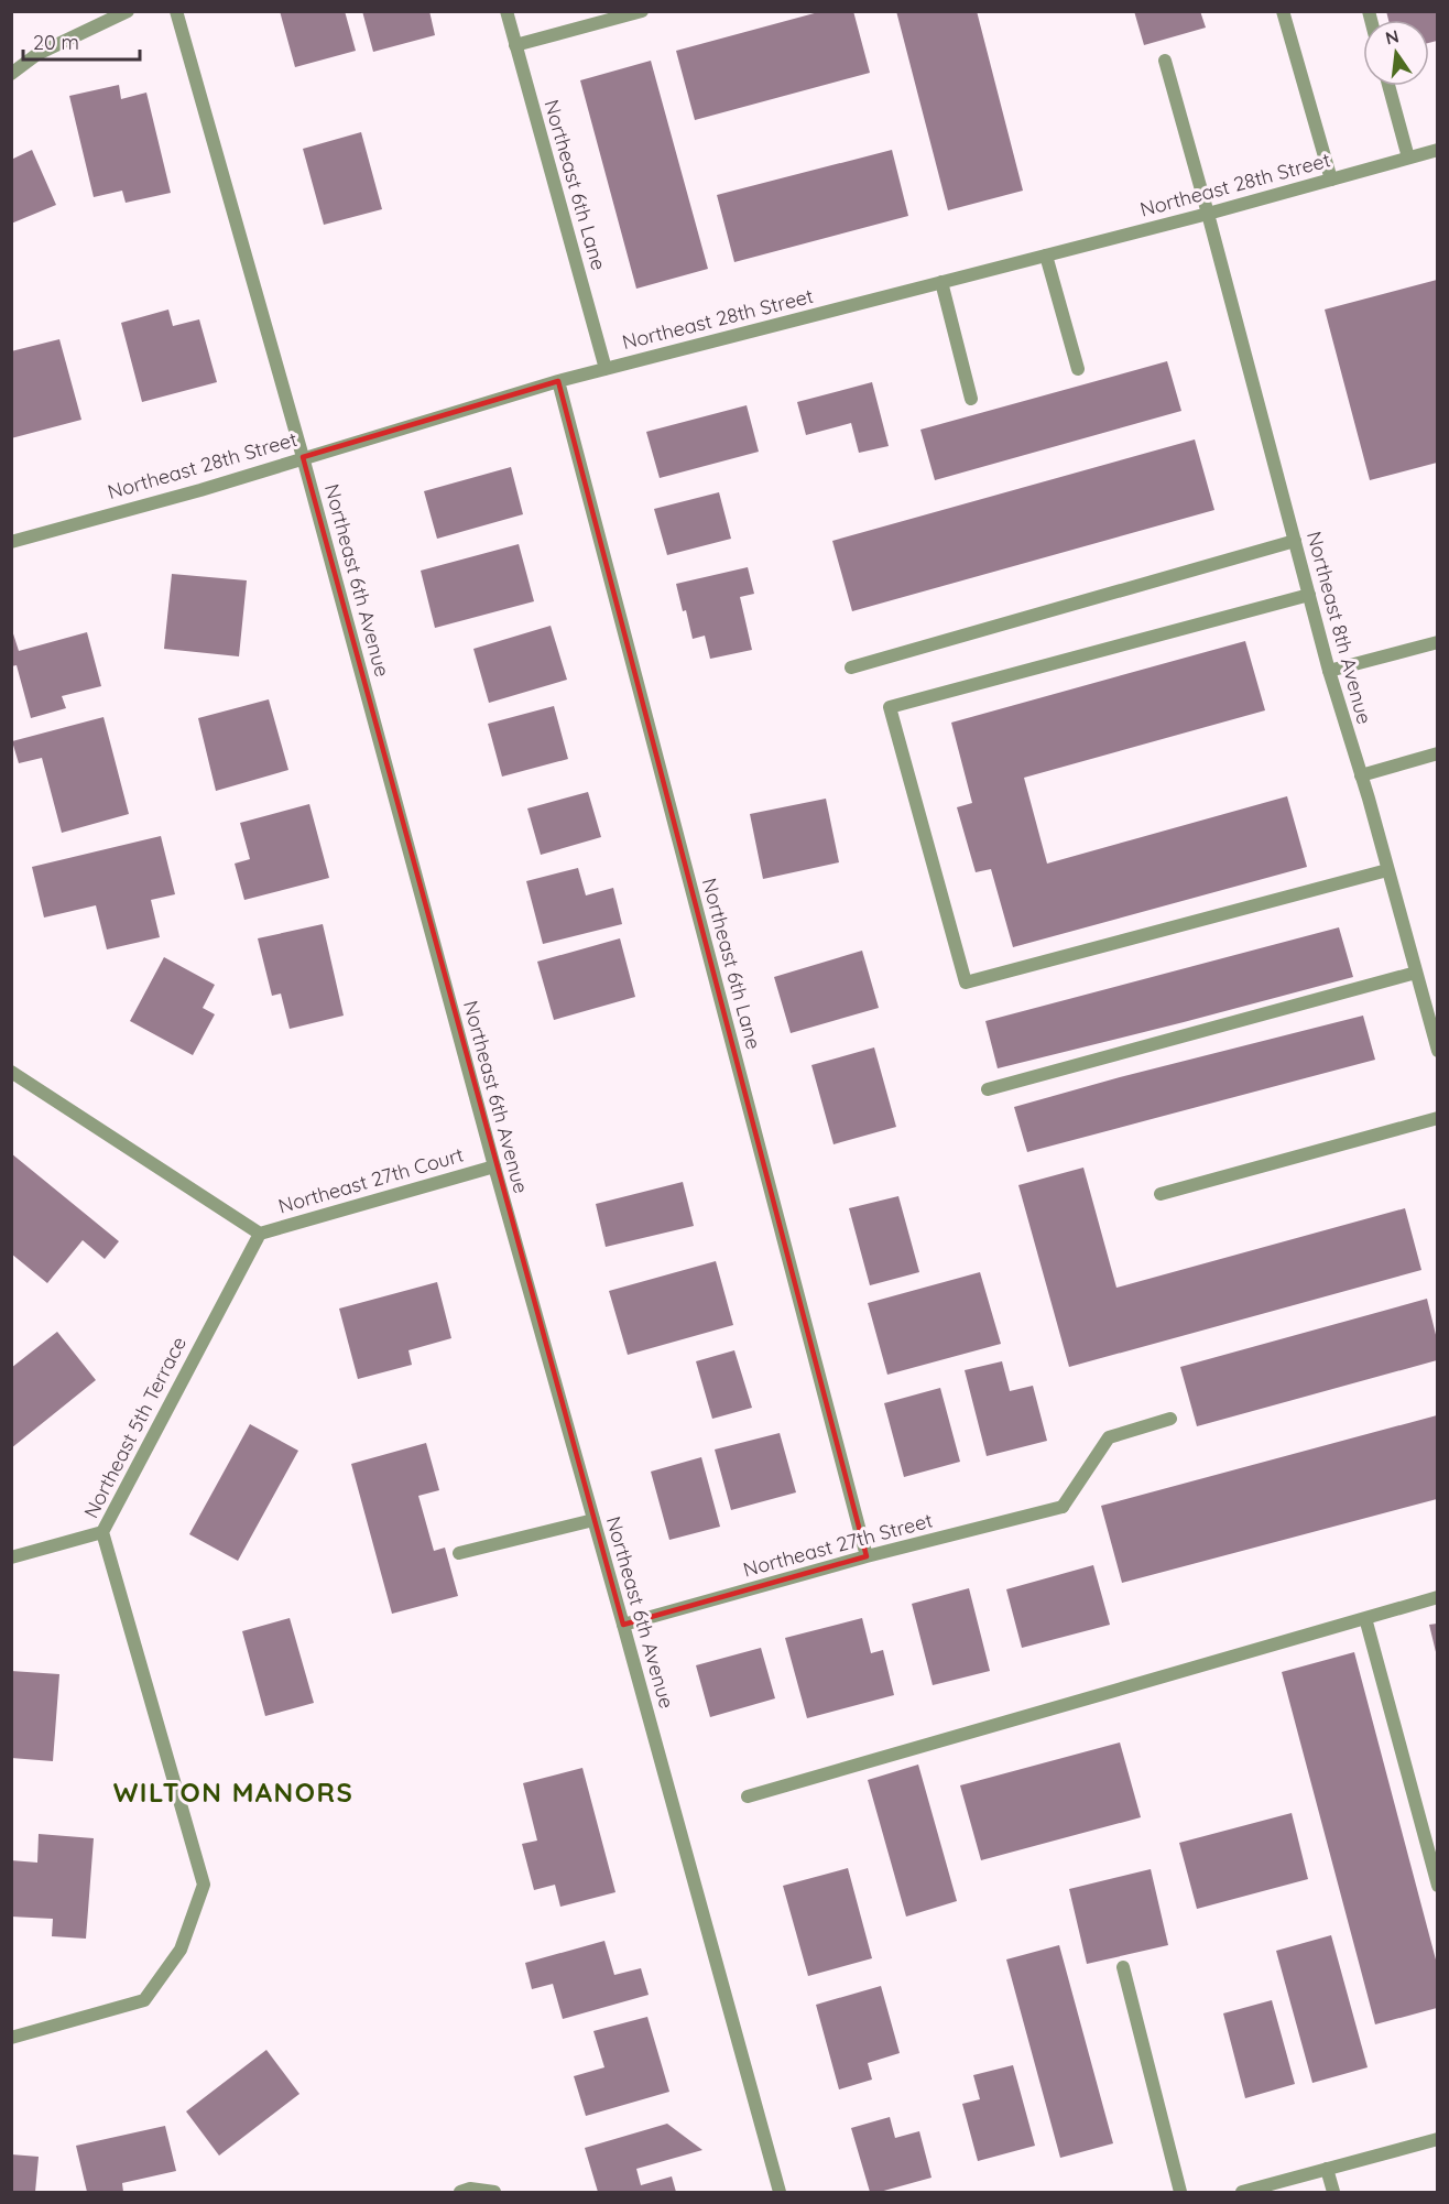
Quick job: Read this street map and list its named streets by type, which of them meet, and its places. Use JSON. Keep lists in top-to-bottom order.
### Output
{
  "streets": {
    "street": [
      "Northeast 6th Lane",
      "Northeast 28th Street",
      "Northeast 6th Avenue",
      "Northeast 8th Avenue",
      "Northeast 27th Court",
      "Northeast 5th Terrace",
      "Northeast 27th Street"
    ]
  },
  "crossings": [
    ["Northeast 6th Lane", "Northeast 28th Street"],
    ["Northeast 6th Lane", "Northeast 27th Street"],
    ["Northeast 28th Street", "Northeast 6th Avenue"],
    ["Northeast 28th Street", "Northeast 8th Avenue"],
    ["Northeast 6th Avenue", "Northeast 27th Court"],
    ["Northeast 6th Avenue", "Northeast 27th Street"],
    ["Northeast 27th Court", "Northeast 5th Terrace"]
  ],
  "districts": ["WILTON MANORS"],
  "scale_bar": "20 m",
  "north": "top"
}
